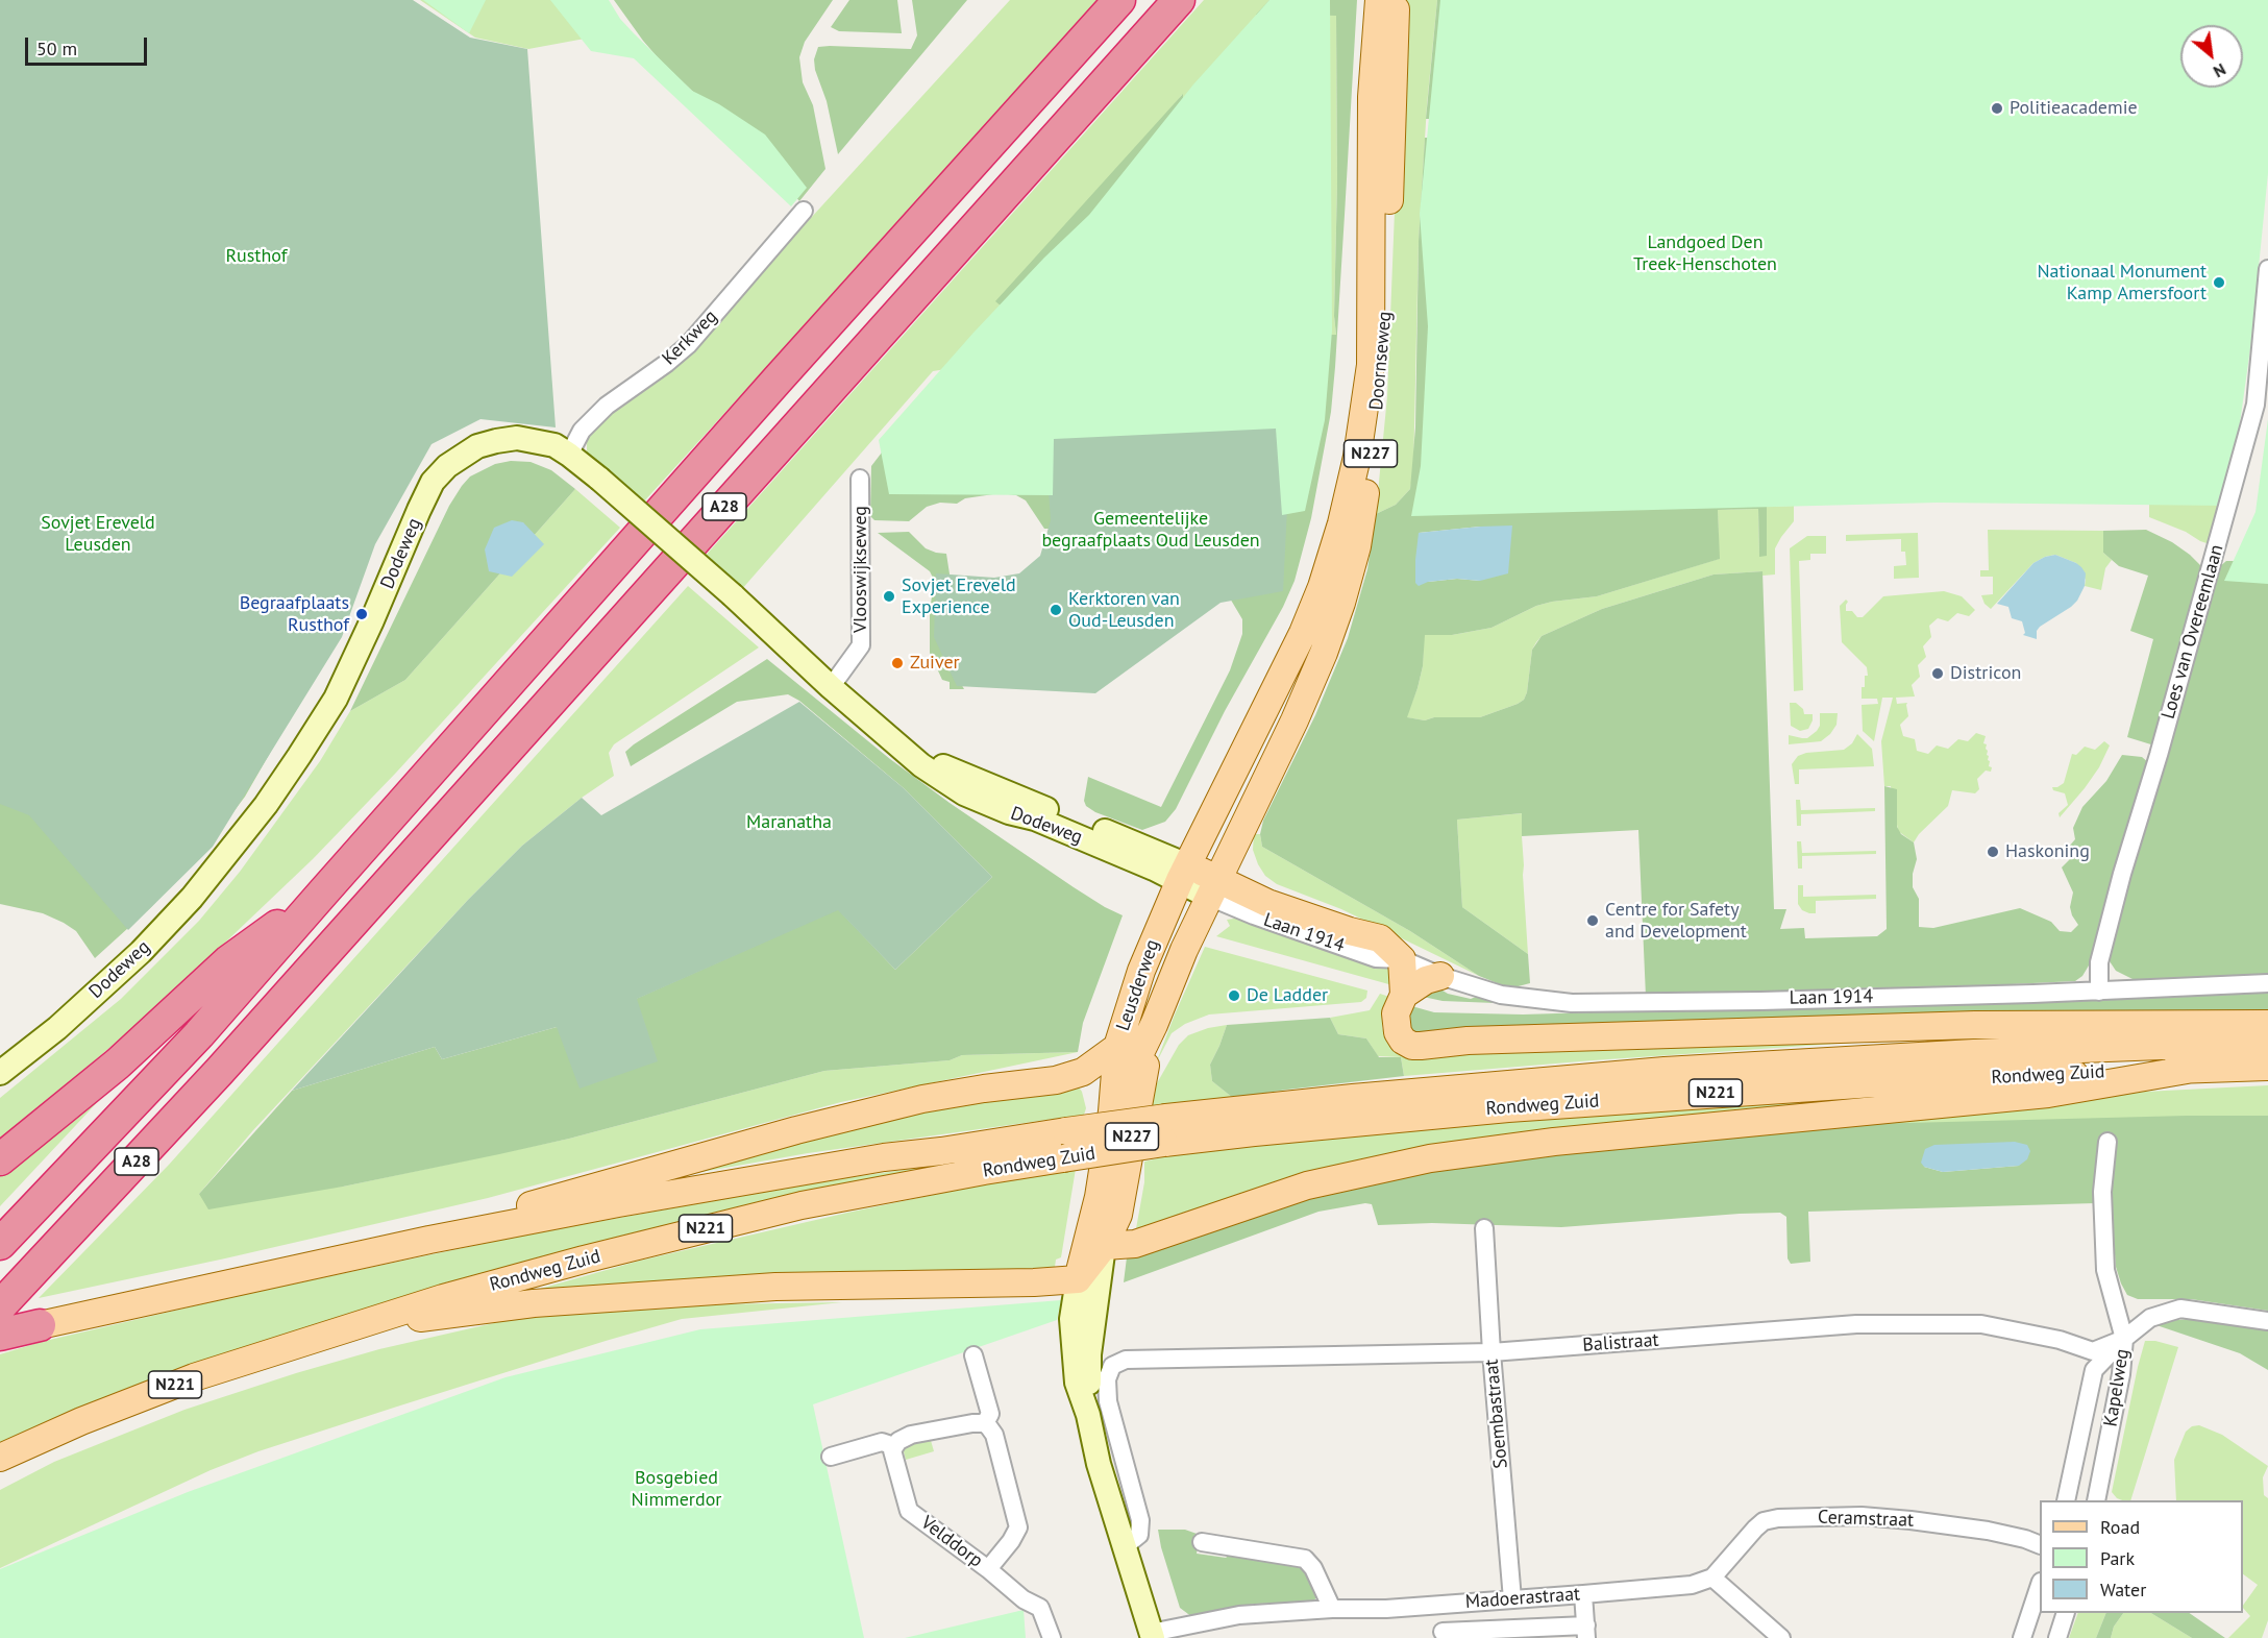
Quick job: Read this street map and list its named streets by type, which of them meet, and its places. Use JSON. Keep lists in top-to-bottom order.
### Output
{
  "streets": {
    "highway": ["A28"],
    "main road": [
      "Doornseweg",
      "N227",
      "Dodeweg",
      "Laan 1914",
      "Leusderweg",
      "Rondweg Zuid",
      "N221"
    ],
    "street": [
      "Kerkweg",
      "Vlooswijkseweg",
      "Loes van Overeemlaan",
      "Balistraat",
      "Kapelweg",
      "Soembastraat",
      "Ceramstraat",
      "Velddorp",
      "Madoerastraat"
    ]
  },
  "crossings": [
    ["Kerkweg", "Dodeweg"],
    ["Doornseweg", "Dodeweg"],
    ["Doornseweg", "Laan 1914"],
    ["Doornseweg", "Leusderweg"],
    ["Dodeweg", "Vlooswijkseweg"],
    ["Dodeweg", "Laan 1914"],
    ["Dodeweg", "Leusderweg"],
    ["Loes van Overeemlaan", "Laan 1914"],
    ["Laan 1914", "Leusderweg"],
    ["Leusderweg", "N221"],
    ["Leusderweg", "Balistraat"],
    ["Leusderweg", "Madoerastraat"],
    ["Rondweg Zuid", "N221"],
    ["Balistraat", "Kapelweg"],
    ["Balistraat", "Soembastraat"],
    ["Soembastraat", "Madoerastraat"],
    ["Ceramstraat", "Madoerastraat"]
  ],
  "parks": [
    "Landgoed Den Treek-Henschoten",
    "Rusthof",
    "Gemeentelijke begraafplaats Oud Leusden",
    "Sovjet Ereveld Leusden",
    "Maranatha",
    "Bosgebied Nimmerdor"
  ],
  "places": [
    "Politieacademie",
    "Nationaal Monument Kamp Amersfoort",
    "Sovjet Ereveld Experience",
    "Kerktoren van Oud-Leusden",
    "Begraafplaats Rusthof",
    "Zuiver",
    "Districon",
    "Haskoning",
    "Centre for Safety and Development",
    "De Ladder"
  ],
  "legend": ["Road", "Park", "Water"],
  "scale_bar": "50 m",
  "north": "bottom right"
}
